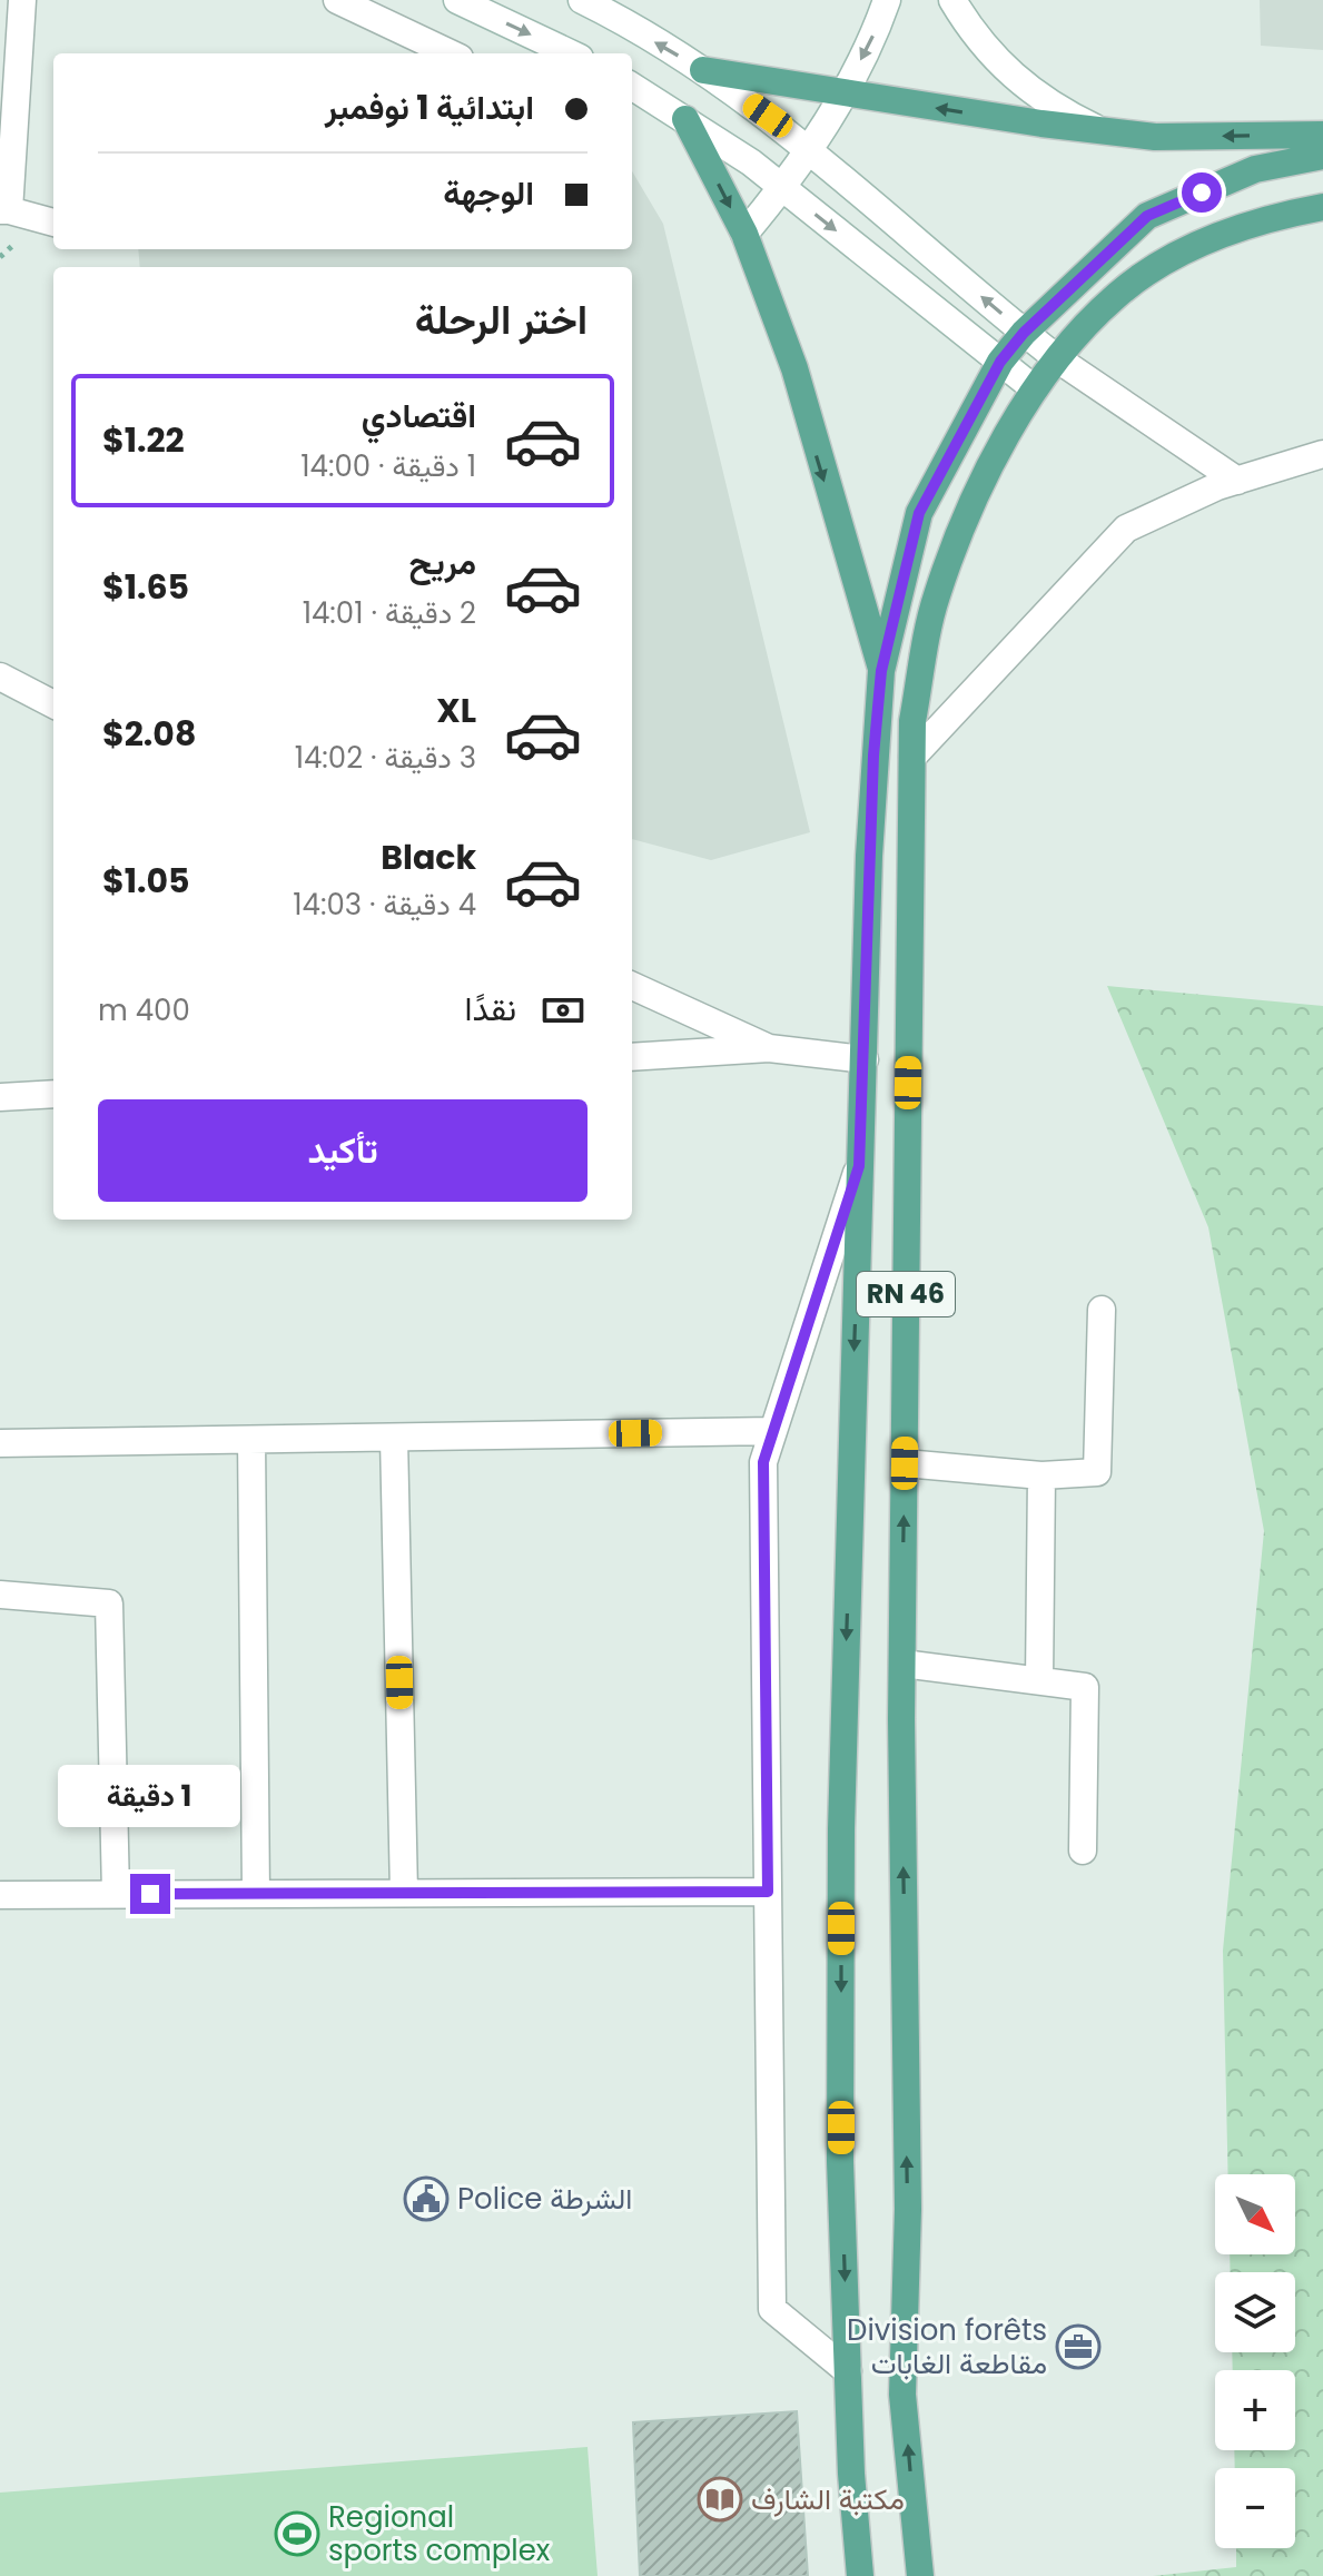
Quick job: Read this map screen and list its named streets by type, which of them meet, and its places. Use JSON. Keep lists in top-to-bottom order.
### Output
{
  "streets": {
    "main road": ["RN 46"]
  },
  "places": {
    "public building": ["Police الشرطة"],
    "office": ["Division forêts مقاطعة الغابات"],
    "library": ["مكتبة الشارف"],
    "sports": ["Regional sports complex"]
  },
  "north": "bottom right",
  "page": {
    "banner": ["ابتدائية 1 نوفمبر", "الوجهة"],
    "heading": "اختر الرحلة",
    "list": [
      {
        "name": "اقتصادي",
        "note": "1 دقيقة · 14:00",
        "value": "$1.22"
      },
      {
        "name": "مريح",
        "note": "2 دقيقة · 14:01",
        "value": "$1.65"
      },
      {
        "name": "XL",
        "note": "3 دقيقة · 14:02",
        "value": "$2.08"
      },
      {
        "name": "Black",
        "note": "4 دقيقة · 14:03",
        "value": "$1.05"
      }
    ],
    "pay": ["نقدًا", "400 m"],
    "buttons": "تأكيد",
    "bubble": "1 دقيقة",
    "map_buttons": ["+", "−"]
  }
}
